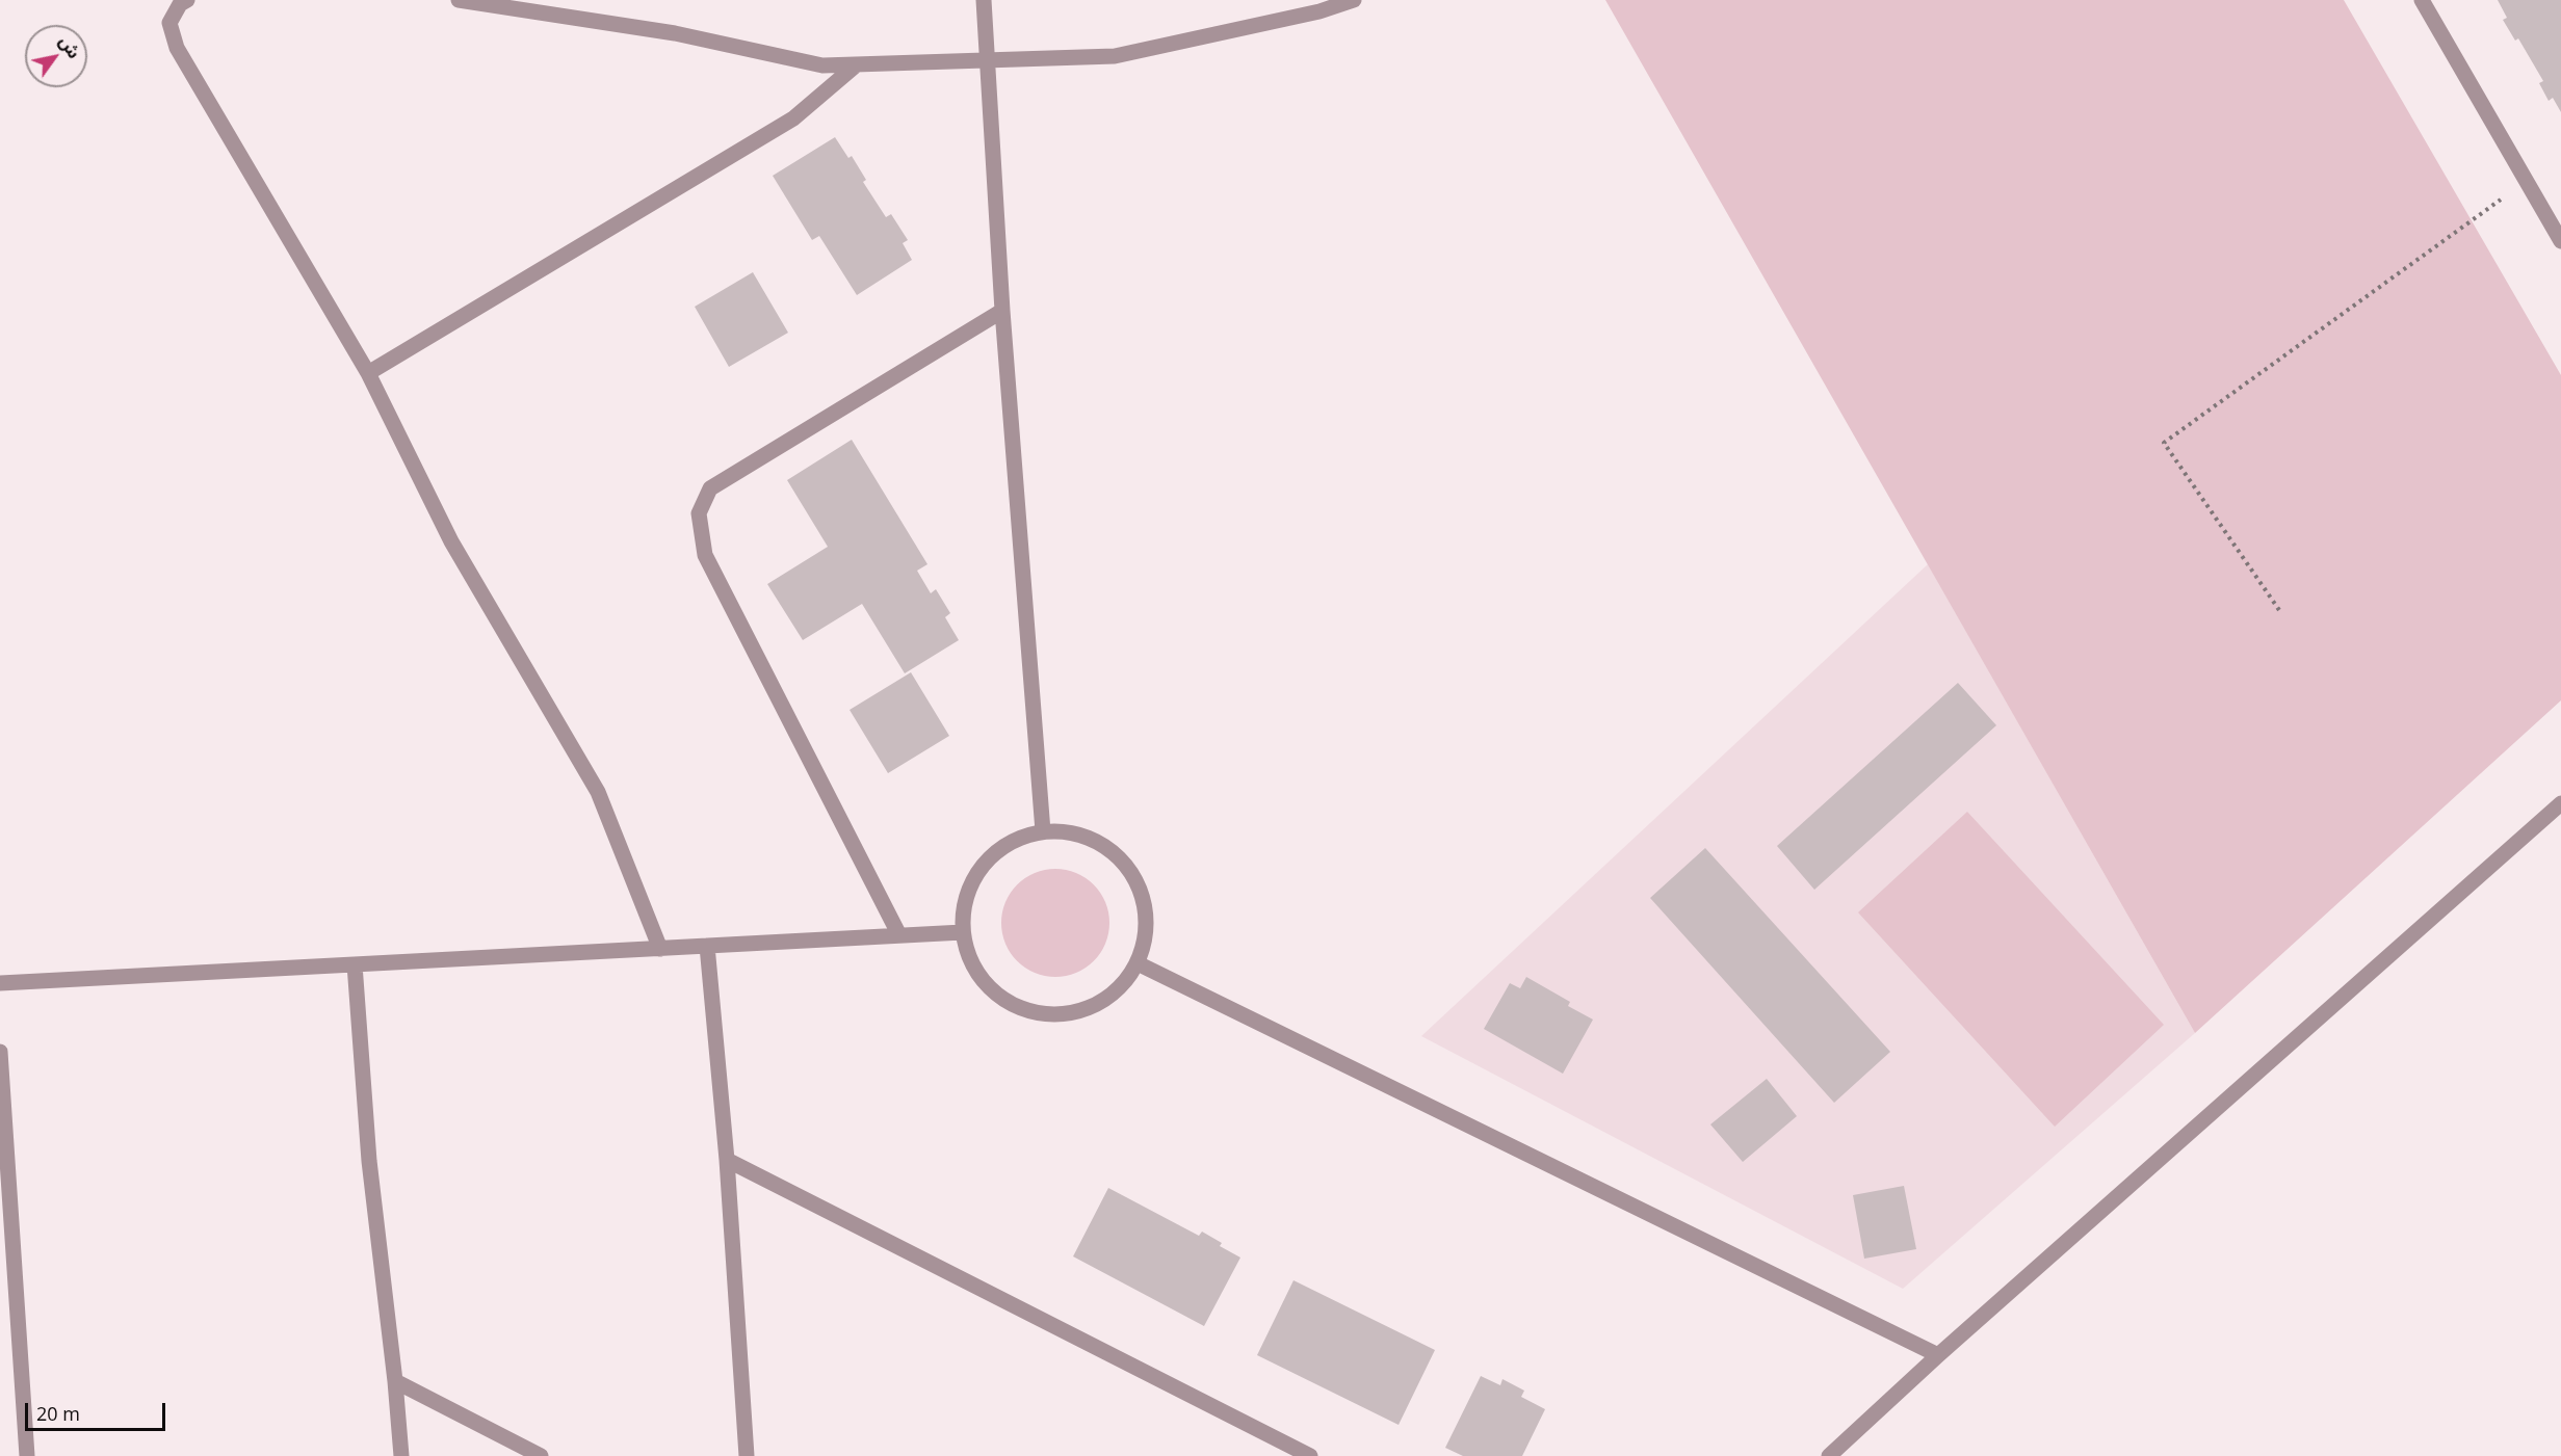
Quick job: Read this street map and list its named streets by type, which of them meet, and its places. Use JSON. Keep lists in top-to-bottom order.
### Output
{
  "scale_bar": "20 m",
  "north": "top right"
}
